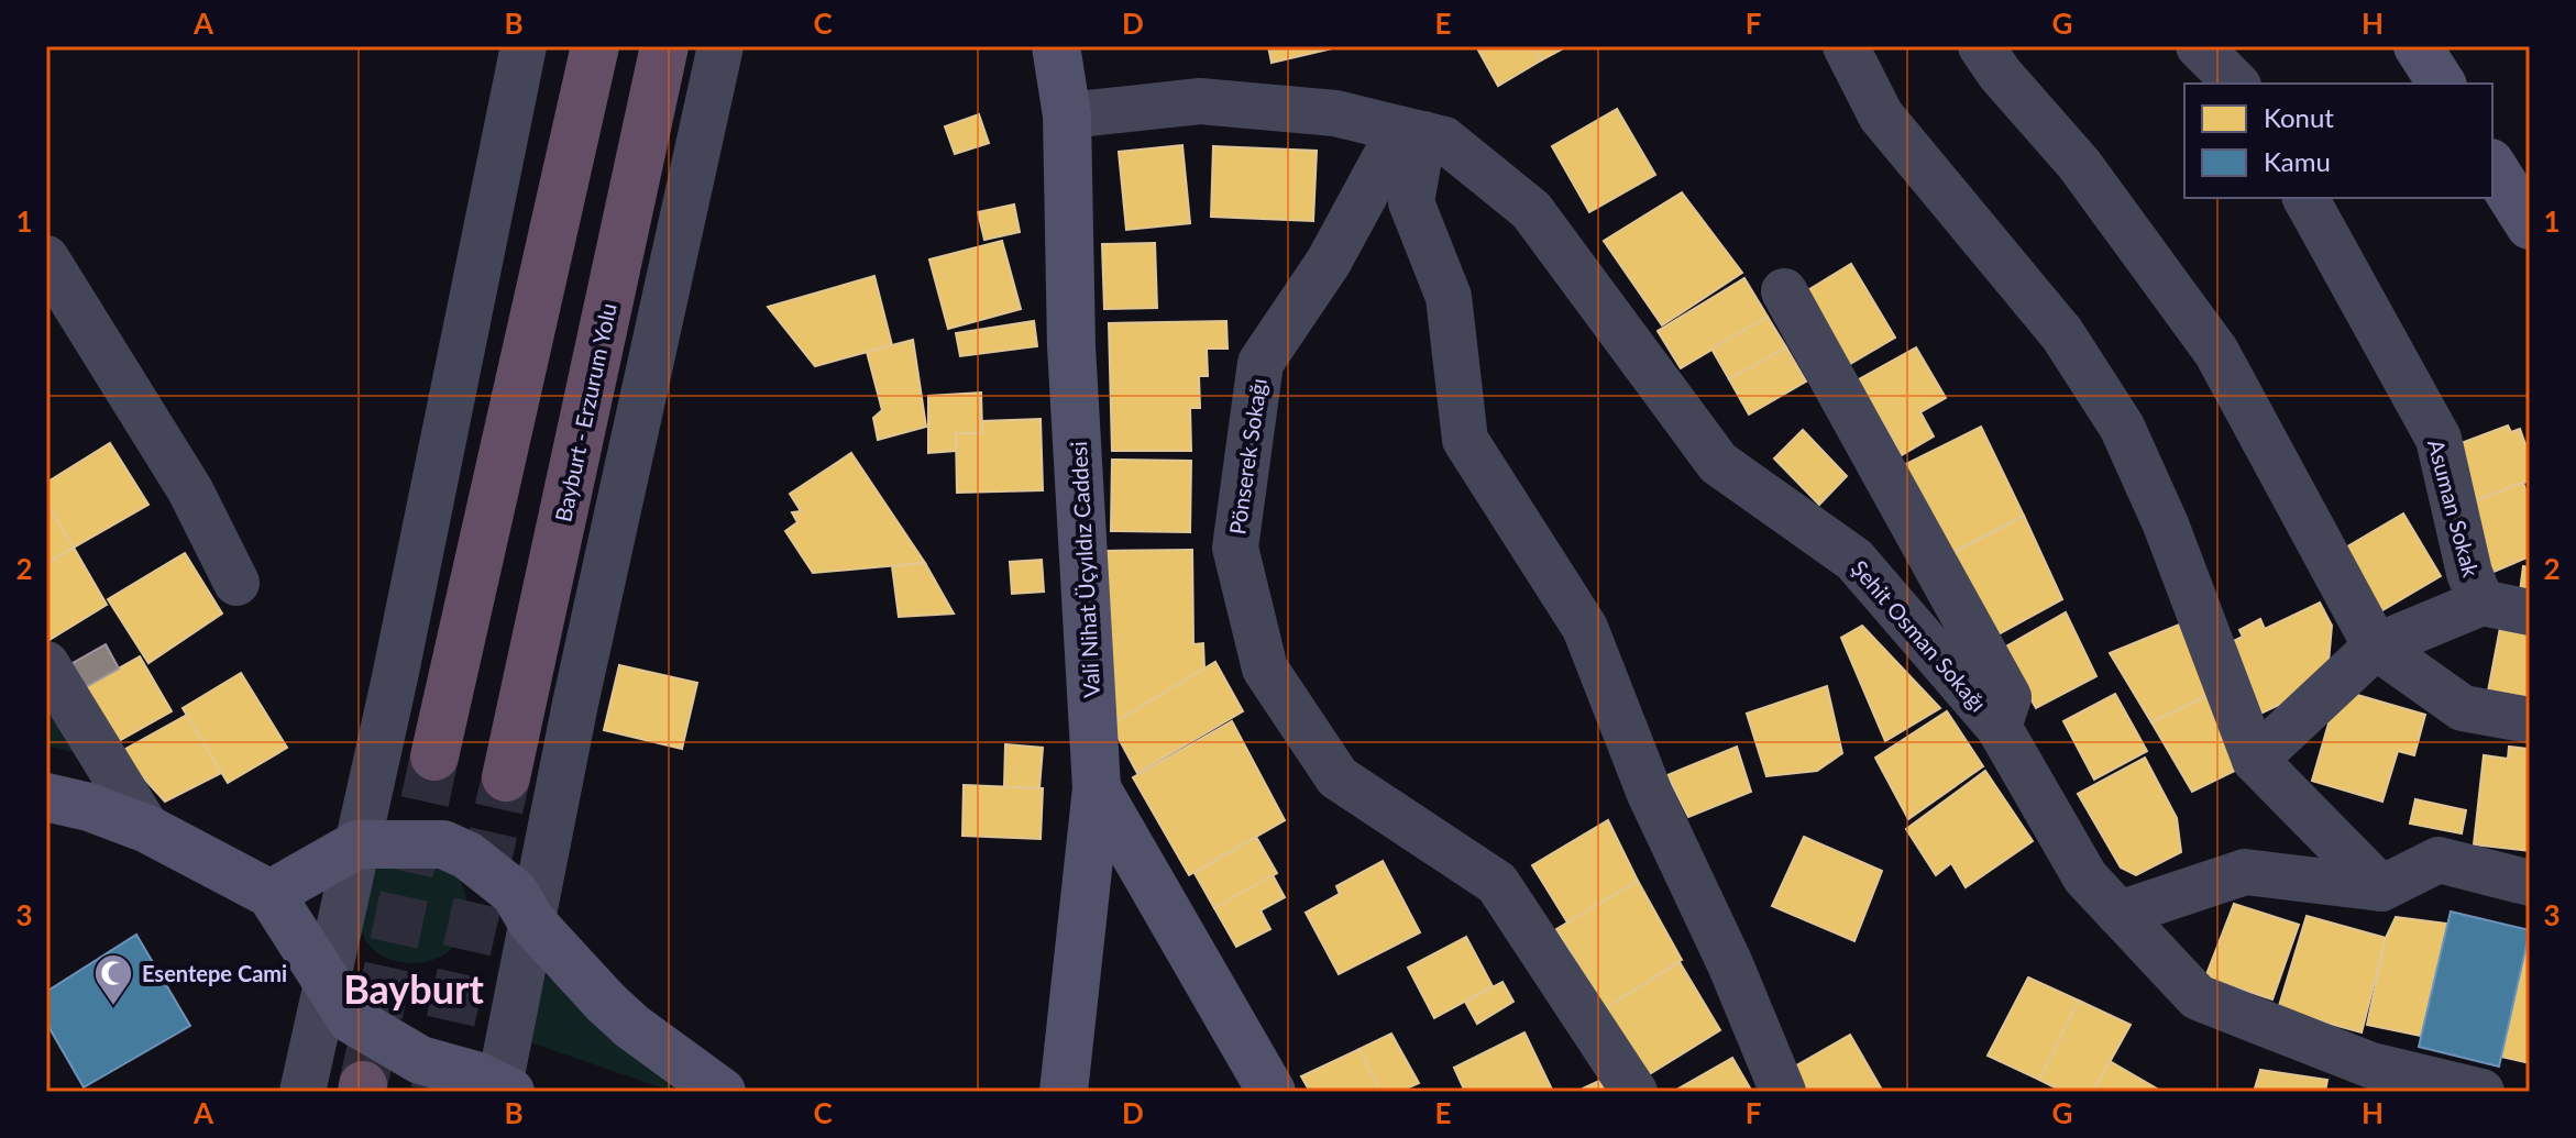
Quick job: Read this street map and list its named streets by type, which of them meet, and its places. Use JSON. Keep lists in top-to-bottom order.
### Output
{
  "streets": {
    "highway": ["Bayburt - Erzurum Yolu"],
    "main road": ["Vali Nihat Üçyıldız Caddesi"],
    "street": ["Pönserek Sokağı", "Asuman Sokak", "Şehit Osman Sokağı"]
  },
  "crossings": [
    ["Pönserek Sokağı", "Şehit Osman Sokağı"],
    ["Vali Nihat Üçyıldız Caddesi", "Şehit Osman Sokağı"]
  ],
  "districts": ["Bayburt"],
  "places": {
    "mosque": ["Esentepe Cami"]
  },
  "legend": ["Konut", "Kamu"],
  "grid": {
    "columns": [
      "A",
      "B",
      "C",
      "D",
      "E",
      "F",
      "G",
      "H"
    ],
    "rows": ["1", "2", "3"]
  }
}
